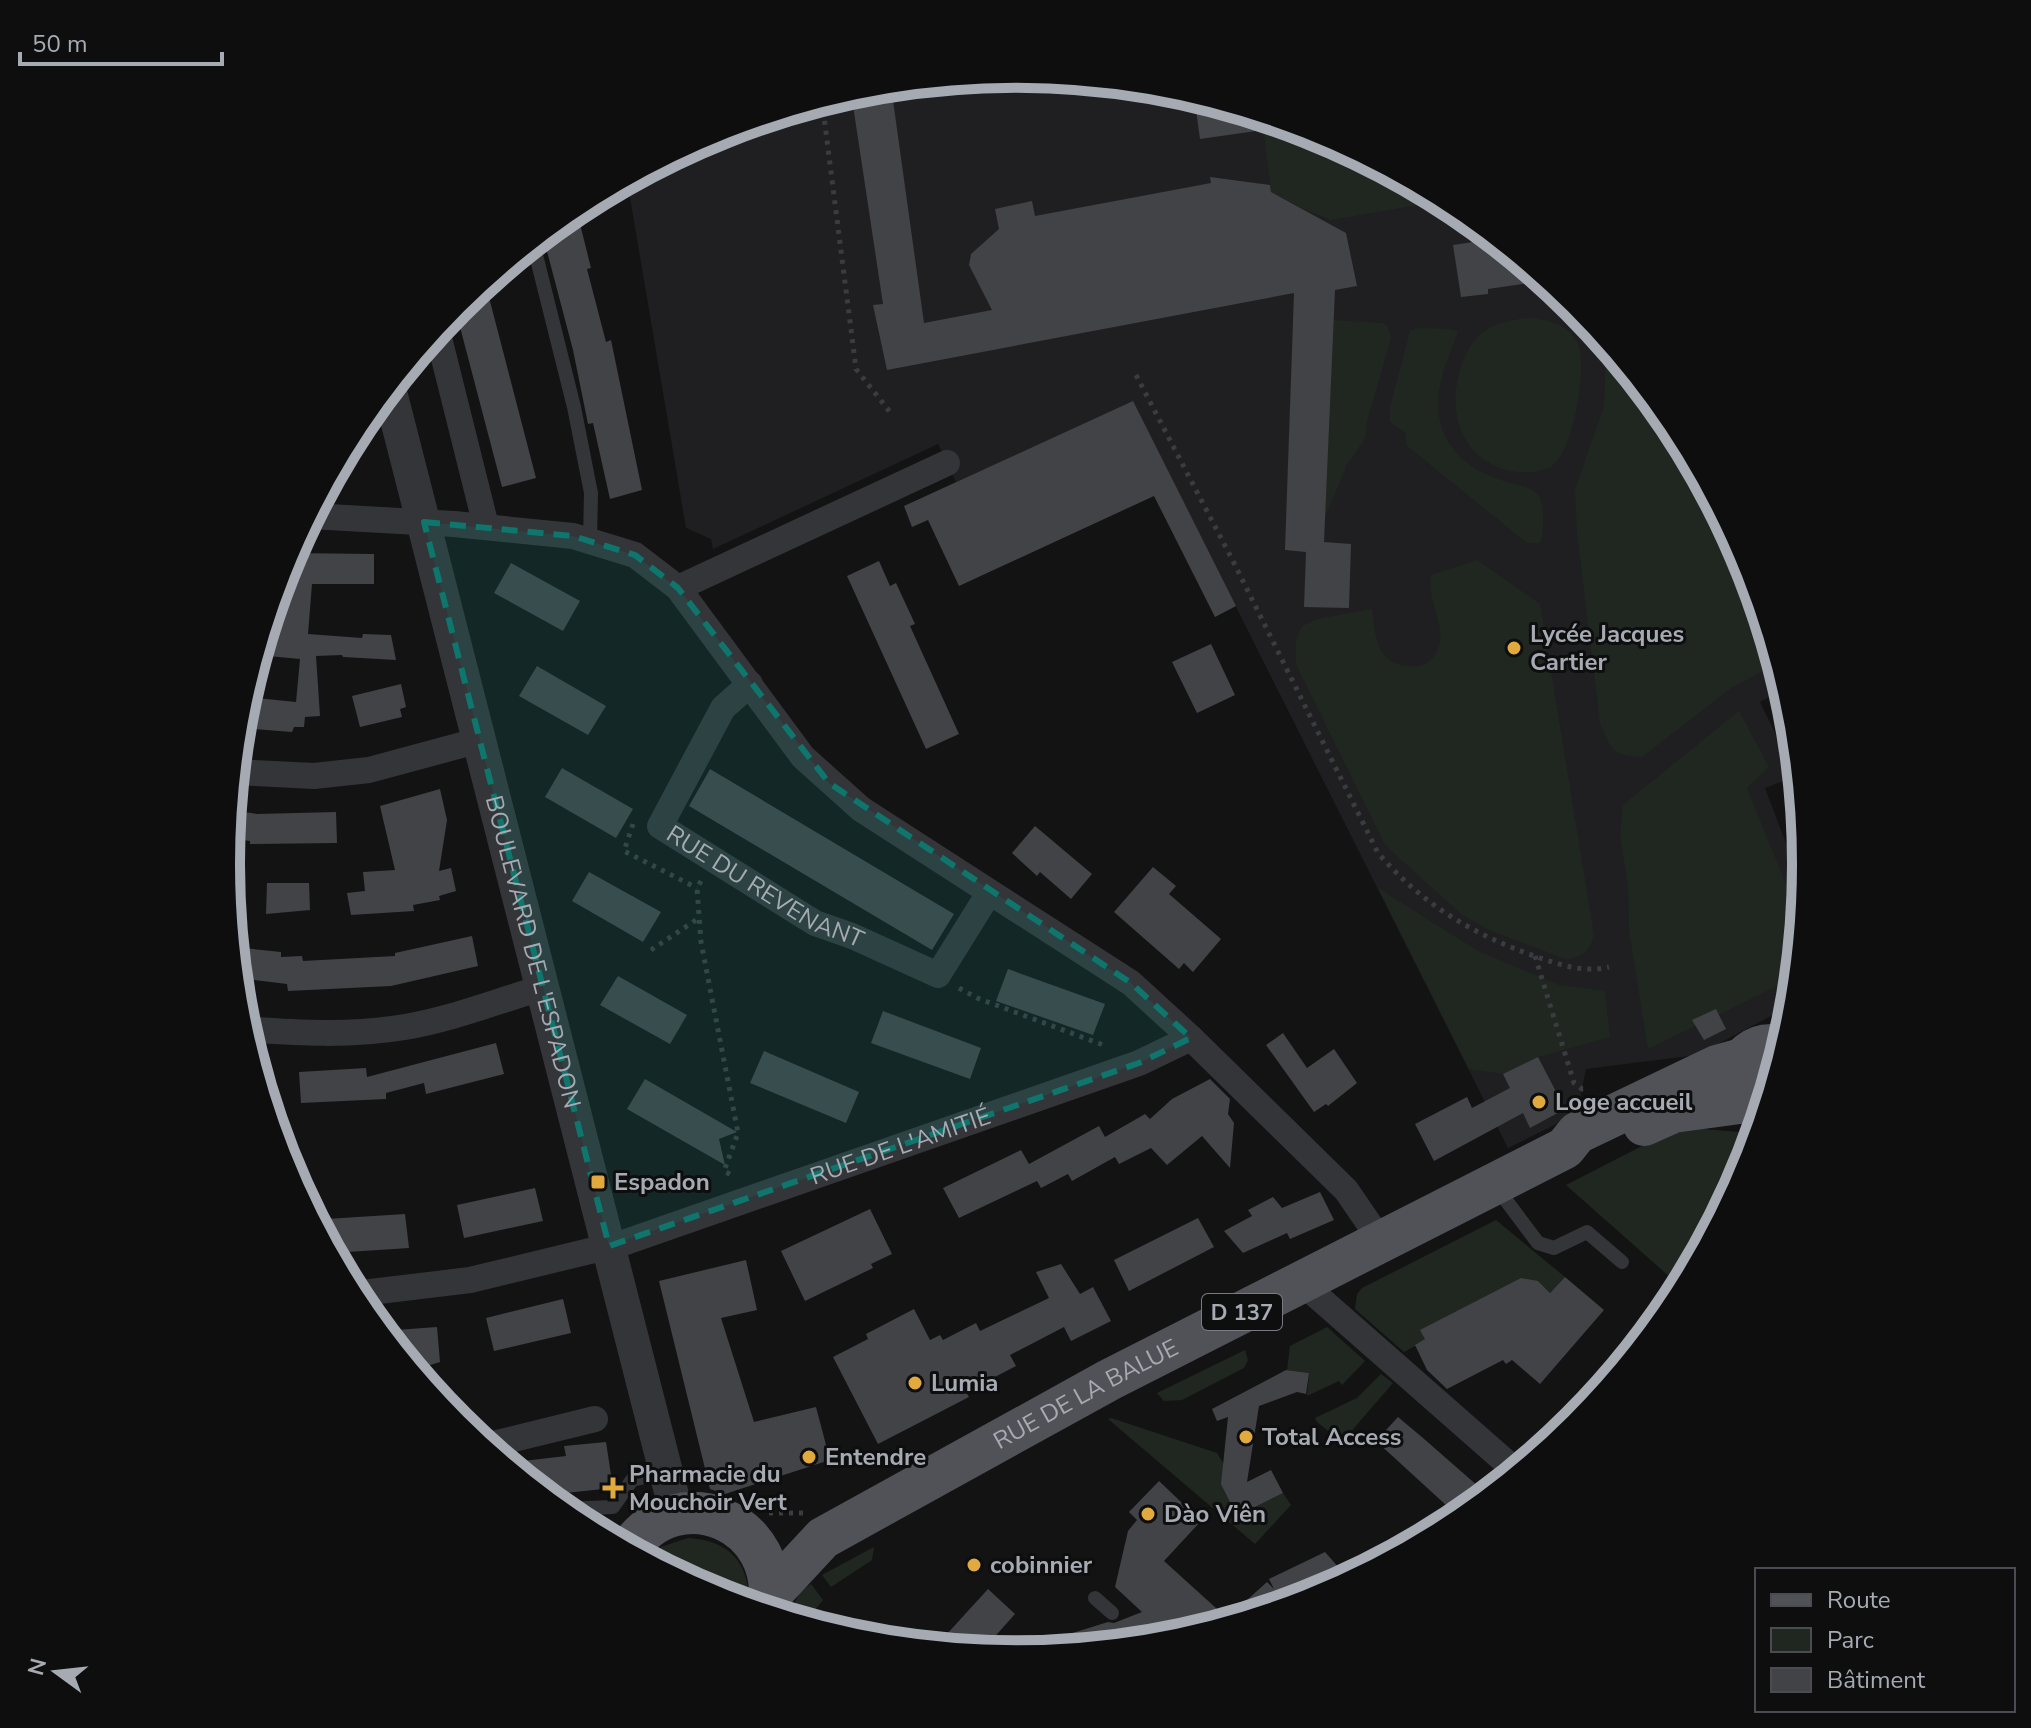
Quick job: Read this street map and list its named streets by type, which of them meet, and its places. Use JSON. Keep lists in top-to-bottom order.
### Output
{
  "streets": {
    "main road": ["D 137", "RUE DE LA BALUE"],
    "street": ["RUE DU REVENANT", "BOULEVARD DE L'ESPADON", "RUE DE L'AMITIÉ"]
  },
  "crossings": [
    ["BOULEVARD DE L'ESPADON", "RUE DE L'AMITIÉ"]
  ],
  "places": {
    "other": [
      "Lycée Jacques Cartier",
      "Loge accueil",
      "Lumia",
      "Total Access",
      "Entendre",
      "Dào Viên",
      "cobinnier"
    ],
    "transit": ["Espadon"],
    "health": ["Pharmacie du Mouchoir Vert"]
  },
  "legend": ["Route", "Parc", "Bâtiment"],
  "scale_bar": "50 m",
  "north": "left"
}
